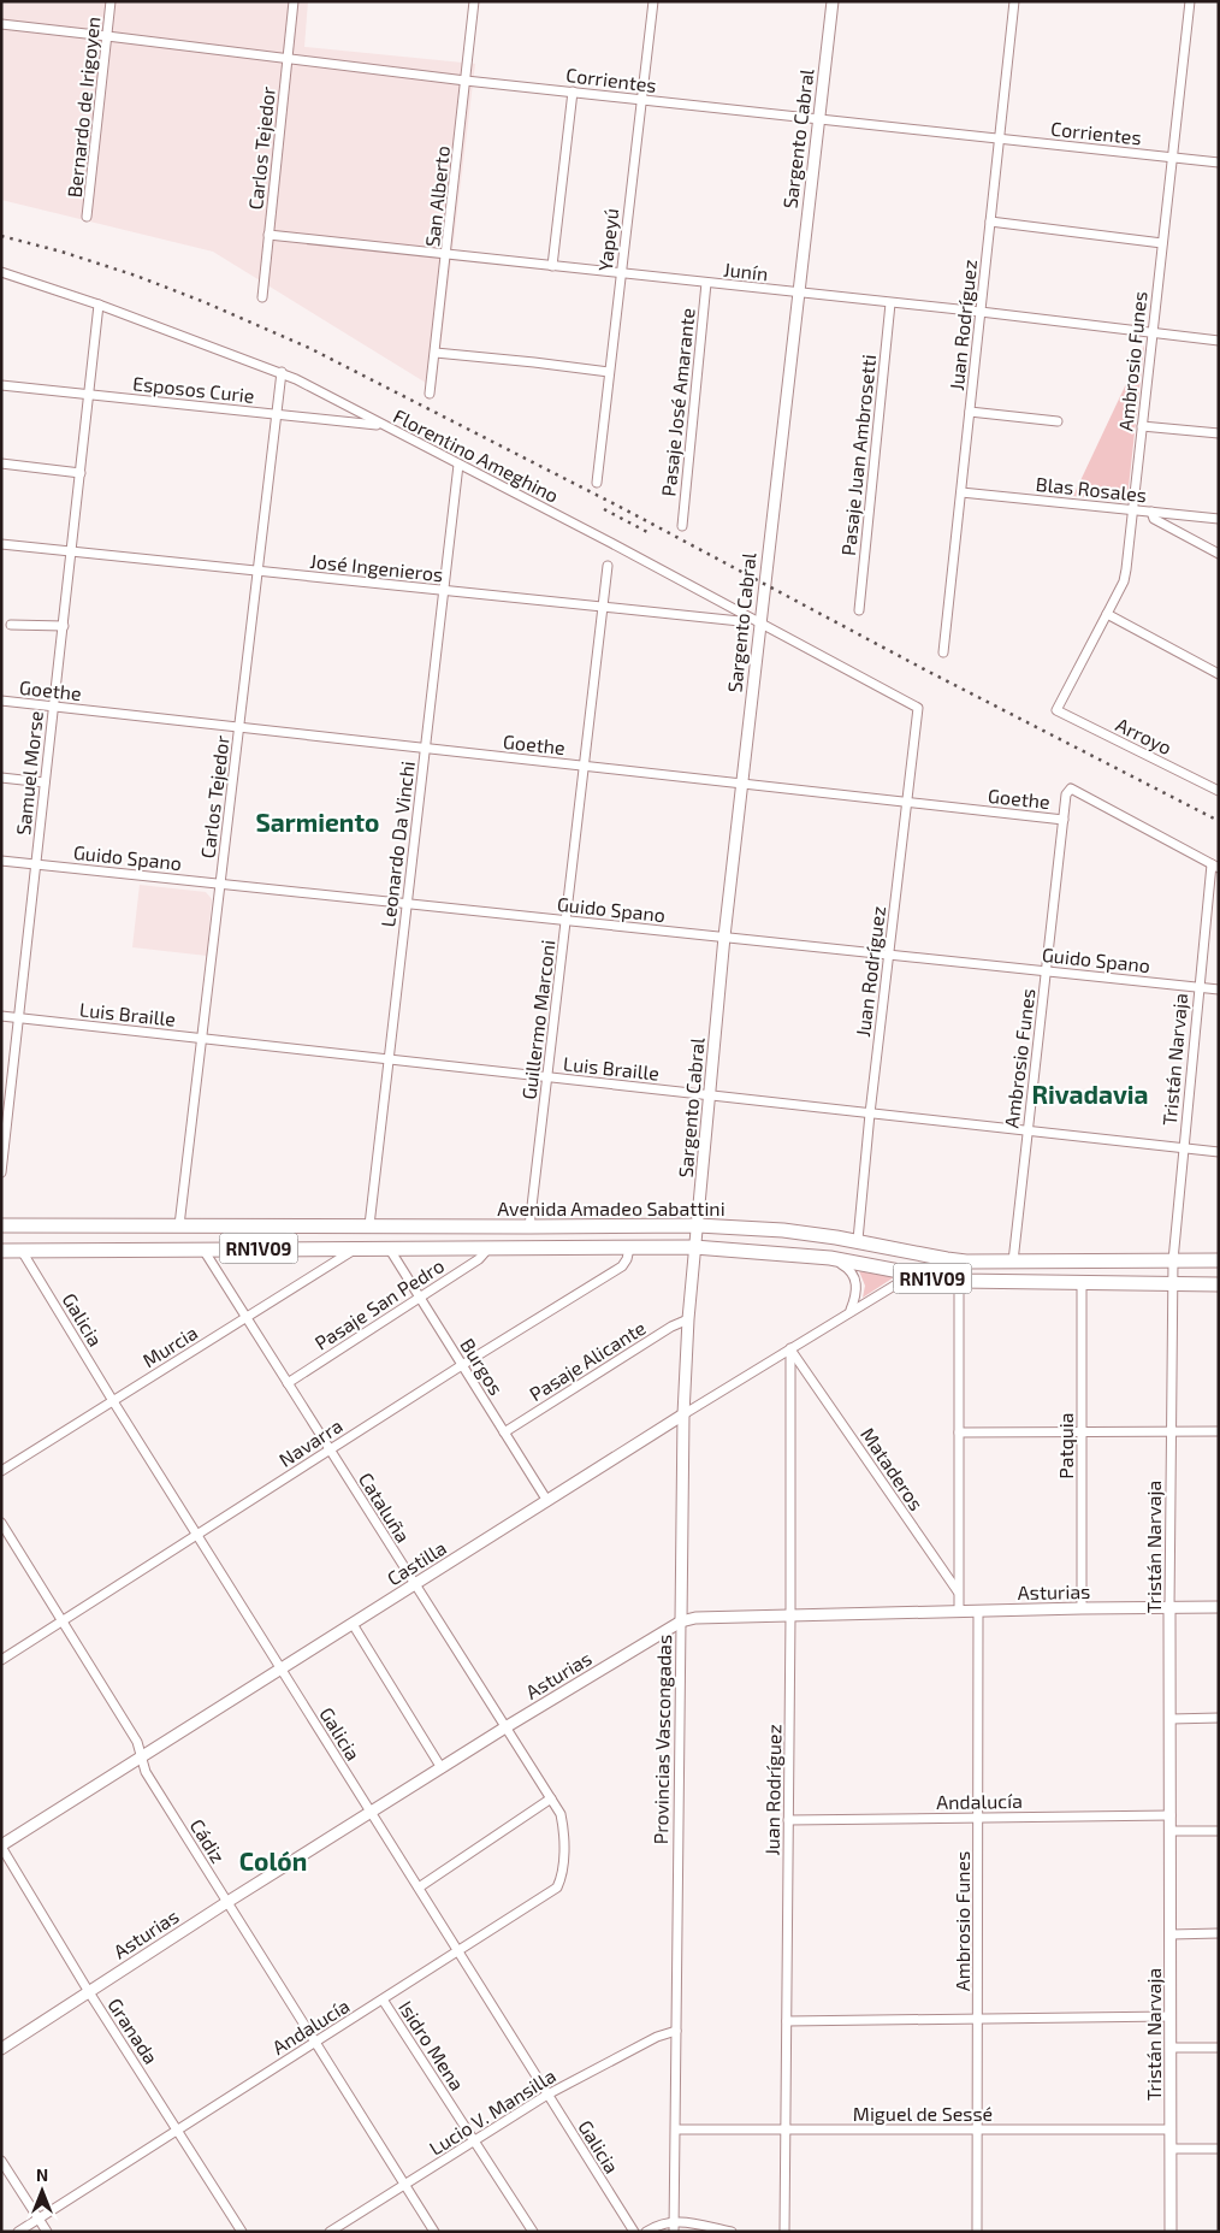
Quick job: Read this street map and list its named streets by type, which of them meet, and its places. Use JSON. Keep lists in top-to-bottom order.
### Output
{
  "streets": {
    "main road": ["Avenida Amadeo Sabattini", "RN1V09"],
    "street": [
      "Corrientes",
      "Bernardo de Irigoyen",
      "Sargento Cabral",
      "Carlos Tejedor",
      "San Alberto",
      "Yapeyú",
      "Junín",
      "Juan Rodríguez",
      "Ambrosio Funes",
      "Esposos Curie",
      "Pasaje José Amarante",
      "Florentino Ameghino",
      "Pasaje Juan Ambrosetti",
      "Blas Rosales",
      "José Ingenieros",
      "Goethe",
      "Arroyo",
      "Samuel Morse",
      "Leonardo Da Vinchi",
      "Guido Spano",
      "Luis Braille",
      "Guillermo Marconi",
      "Tristán Narvaja",
      "Pasaje San Pedro",
      "Galicia",
      "Murcia",
      "Pasaje Alicante",
      "Burgos",
      "Navarra",
      "Patquia",
      "Mataderos",
      "Cataluña",
      "Castilla",
      "Asturias",
      "Provincias Vascongadas",
      "Andalucía",
      "Cádiz",
      "Granada",
      "Isidro Mena",
      "Lucio V. Mansilla",
      "Miguel de Sessé"
    ]
  },
  "crossings": [
    ["Corrientes", "Bernardo de Irigoyen"],
    ["Corrientes", "Sargento Cabral"],
    ["Corrientes", "Carlos Tejedor"],
    ["Corrientes", "San Alberto"],
    ["Corrientes", "Yapeyú"],
    ["Corrientes", "Juan Rodríguez"],
    ["Corrientes", "Ambrosio Funes"],
    ["Sargento Cabral", "Junín"],
    ["Sargento Cabral", "Florentino Ameghino"],
    ["Sargento Cabral", "Goethe"],
    ["Sargento Cabral", "Guido Spano"],
    ["Sargento Cabral", "Luis Braille"],
    ["Sargento Cabral", "Avenida Amadeo Sabattini"],
    ["Sargento Cabral", "Provincias Vascongadas"],
    ["Carlos Tejedor", "Junín"],
    ["Carlos Tejedor", "Esposos Curie"],
    ["Carlos Tejedor", "Florentino Ameghino"],
    ["Carlos Tejedor", "José Ingenieros"],
    ["Carlos Tejedor", "Goethe"],
    ["Carlos Tejedor", "Guido Spano"],
    ["Carlos Tejedor", "Luis Braille"],
    ["Carlos Tejedor", "Avenida Amadeo Sabattini"],
    ["San Alberto", "Junín"],
    ["Yapeyú", "Junín"],
    ["Junín", "Juan Rodríguez"],
    ["Junín", "Ambrosio Funes"],
    ["Junín", "Pasaje José Amarante"],
    ["Junín", "Pasaje Juan Ambrosetti"],
    ["Juan Rodríguez", "Florentino Ameghino"],
    ["Juan Rodríguez", "Blas Rosales"],
    ["Juan Rodríguez", "Goethe"],
    ["Juan Rodríguez", "Guido Spano"],
    ["Juan Rodríguez", "Luis Braille"],
    ["Juan Rodríguez", "Avenida Amadeo Sabattini"],
    ["Juan Rodríguez", "Mataderos"],
    ["Juan Rodríguez", "Castilla"],
    ["Juan Rodríguez", "Asturias"],
    ["Juan Rodríguez", "Andalucía"],
    ["Juan Rodríguez", "Miguel de Sessé"],
    ["Ambrosio Funes", "Blas Rosales"],
    ["Ambrosio Funes", "Goethe"],
    ["Ambrosio Funes", "Arroyo"],
    ["Ambrosio Funes", "Guido Spano"],
    ["Ambrosio Funes", "Luis Braille"],
    ["Ambrosio Funes", "Tristán Narvaja"],
    ["Ambrosio Funes", "Avenida Amadeo Sabattini"],
    ["Ambrosio Funes", "Asturias"],
    ["Ambrosio Funes", "Andalucía"],
    ["Ambrosio Funes", "Miguel de Sessé"],
    ["Esposos Curie", "Florentino Ameghino"],
    ["Esposos Curie", "Samuel Morse"],
    ["Florentino Ameghino", "José Ingenieros"],
    ["Florentino Ameghino", "Samuel Morse"],
    ["Florentino Ameghino", "Leonardo Da Vinchi"],
    ["José Ingenieros", "Samuel Morse"],
    ["José Ingenieros", "Leonardo Da Vinchi"],
    ["José Ingenieros", "Guillermo Marconi"],
    ["Goethe", "Samuel Morse"],
    ["Goethe", "Leonardo Da Vinchi"],
    ["Goethe", "Guillermo Marconi"],
    ["Samuel Morse", "Guido Spano"],
    ["Samuel Morse", "Luis Braille"],
    ["Leonardo Da Vinchi", "Guido Spano"],
    ["Leonardo Da Vinchi", "Luis Braille"],
    ["Leonardo Da Vinchi", "Avenida Amadeo Sabattini"],
    ["Guido Spano", "Guillermo Marconi"],
    ["Guido Spano", "Tristán Narvaja"],
    ["Luis Braille", "Guillermo Marconi"],
    ["Luis Braille", "Tristán Narvaja"],
    ["Guillermo Marconi", "Avenida Amadeo Sabattini"],
    ["Tristán Narvaja", "Avenida Amadeo Sabattini"],
    ["Tristán Narvaja", "Asturias"],
    ["Tristán Narvaja", "Andalucía"],
    ["Tristán Narvaja", "Miguel de Sessé"],
    ["Avenida Amadeo Sabattini", "Pasaje San Pedro"],
    ["Avenida Amadeo Sabattini", "Galicia"],
    ["Avenida Amadeo Sabattini", "Murcia"],
    ["Avenida Amadeo Sabattini", "Burgos"],
    ["Avenida Amadeo Sabattini", "Navarra"],
    ["Avenida Amadeo Sabattini", "Patquia"],
    ["Avenida Amadeo Sabattini", "Cataluña"],
    ["Avenida Amadeo Sabattini", "Castilla"],
    ["Avenida Amadeo Sabattini", "Provincias Vascongadas"],
    ["Pasaje San Pedro", "Burgos"],
    ["Pasaje San Pedro", "Cataluña"],
    ["Galicia", "Murcia"],
    ["Galicia", "Navarra"],
    ["Galicia", "Castilla"],
    ["Galicia", "Asturias"],
    ["Galicia", "Andalucía"],
    ["Galicia", "Lucio V. Mansilla"],
    ["Murcia", "Cataluña"],
    ["Pasaje Alicante", "Burgos"],
    ["Pasaje Alicante", "Provincias Vascongadas"],
    ["Burgos", "Navarra"],
    ["Burgos", "Castilla"],
    ["Navarra", "Cataluña"],
    ["Navarra", "Cádiz"],
    ["Patquia", "Asturias"],
    ["Mataderos", "Castilla"],
    ["Cataluña", "Castilla"],
    ["Cataluña", "Asturias"],
    ["Cataluña", "Andalucía"],
    ["Castilla", "Provincias Vascongadas"],
    ["Castilla", "Cádiz"],
    ["Castilla", "Granada"],
    ["Asturias", "Provincias Vascongadas"],
    ["Asturias", "Cádiz"],
    ["Asturias", "Granada"],
    ["Provincias Vascongadas", "Lucio V. Mansilla"],
    ["Provincias Vascongadas", "Miguel de Sessé"],
    ["Andalucía", "Cádiz"],
    ["Andalucía", "Granada"],
    ["Andalucía", "Isidro Mena"],
    ["Cádiz", "Lucio V. Mansilla"],
    ["Isidro Mena", "Lucio V. Mansilla"]
  ],
  "districts": ["Sarmiento", "Rivadavia", "Colón"],
  "north": "top"
}
